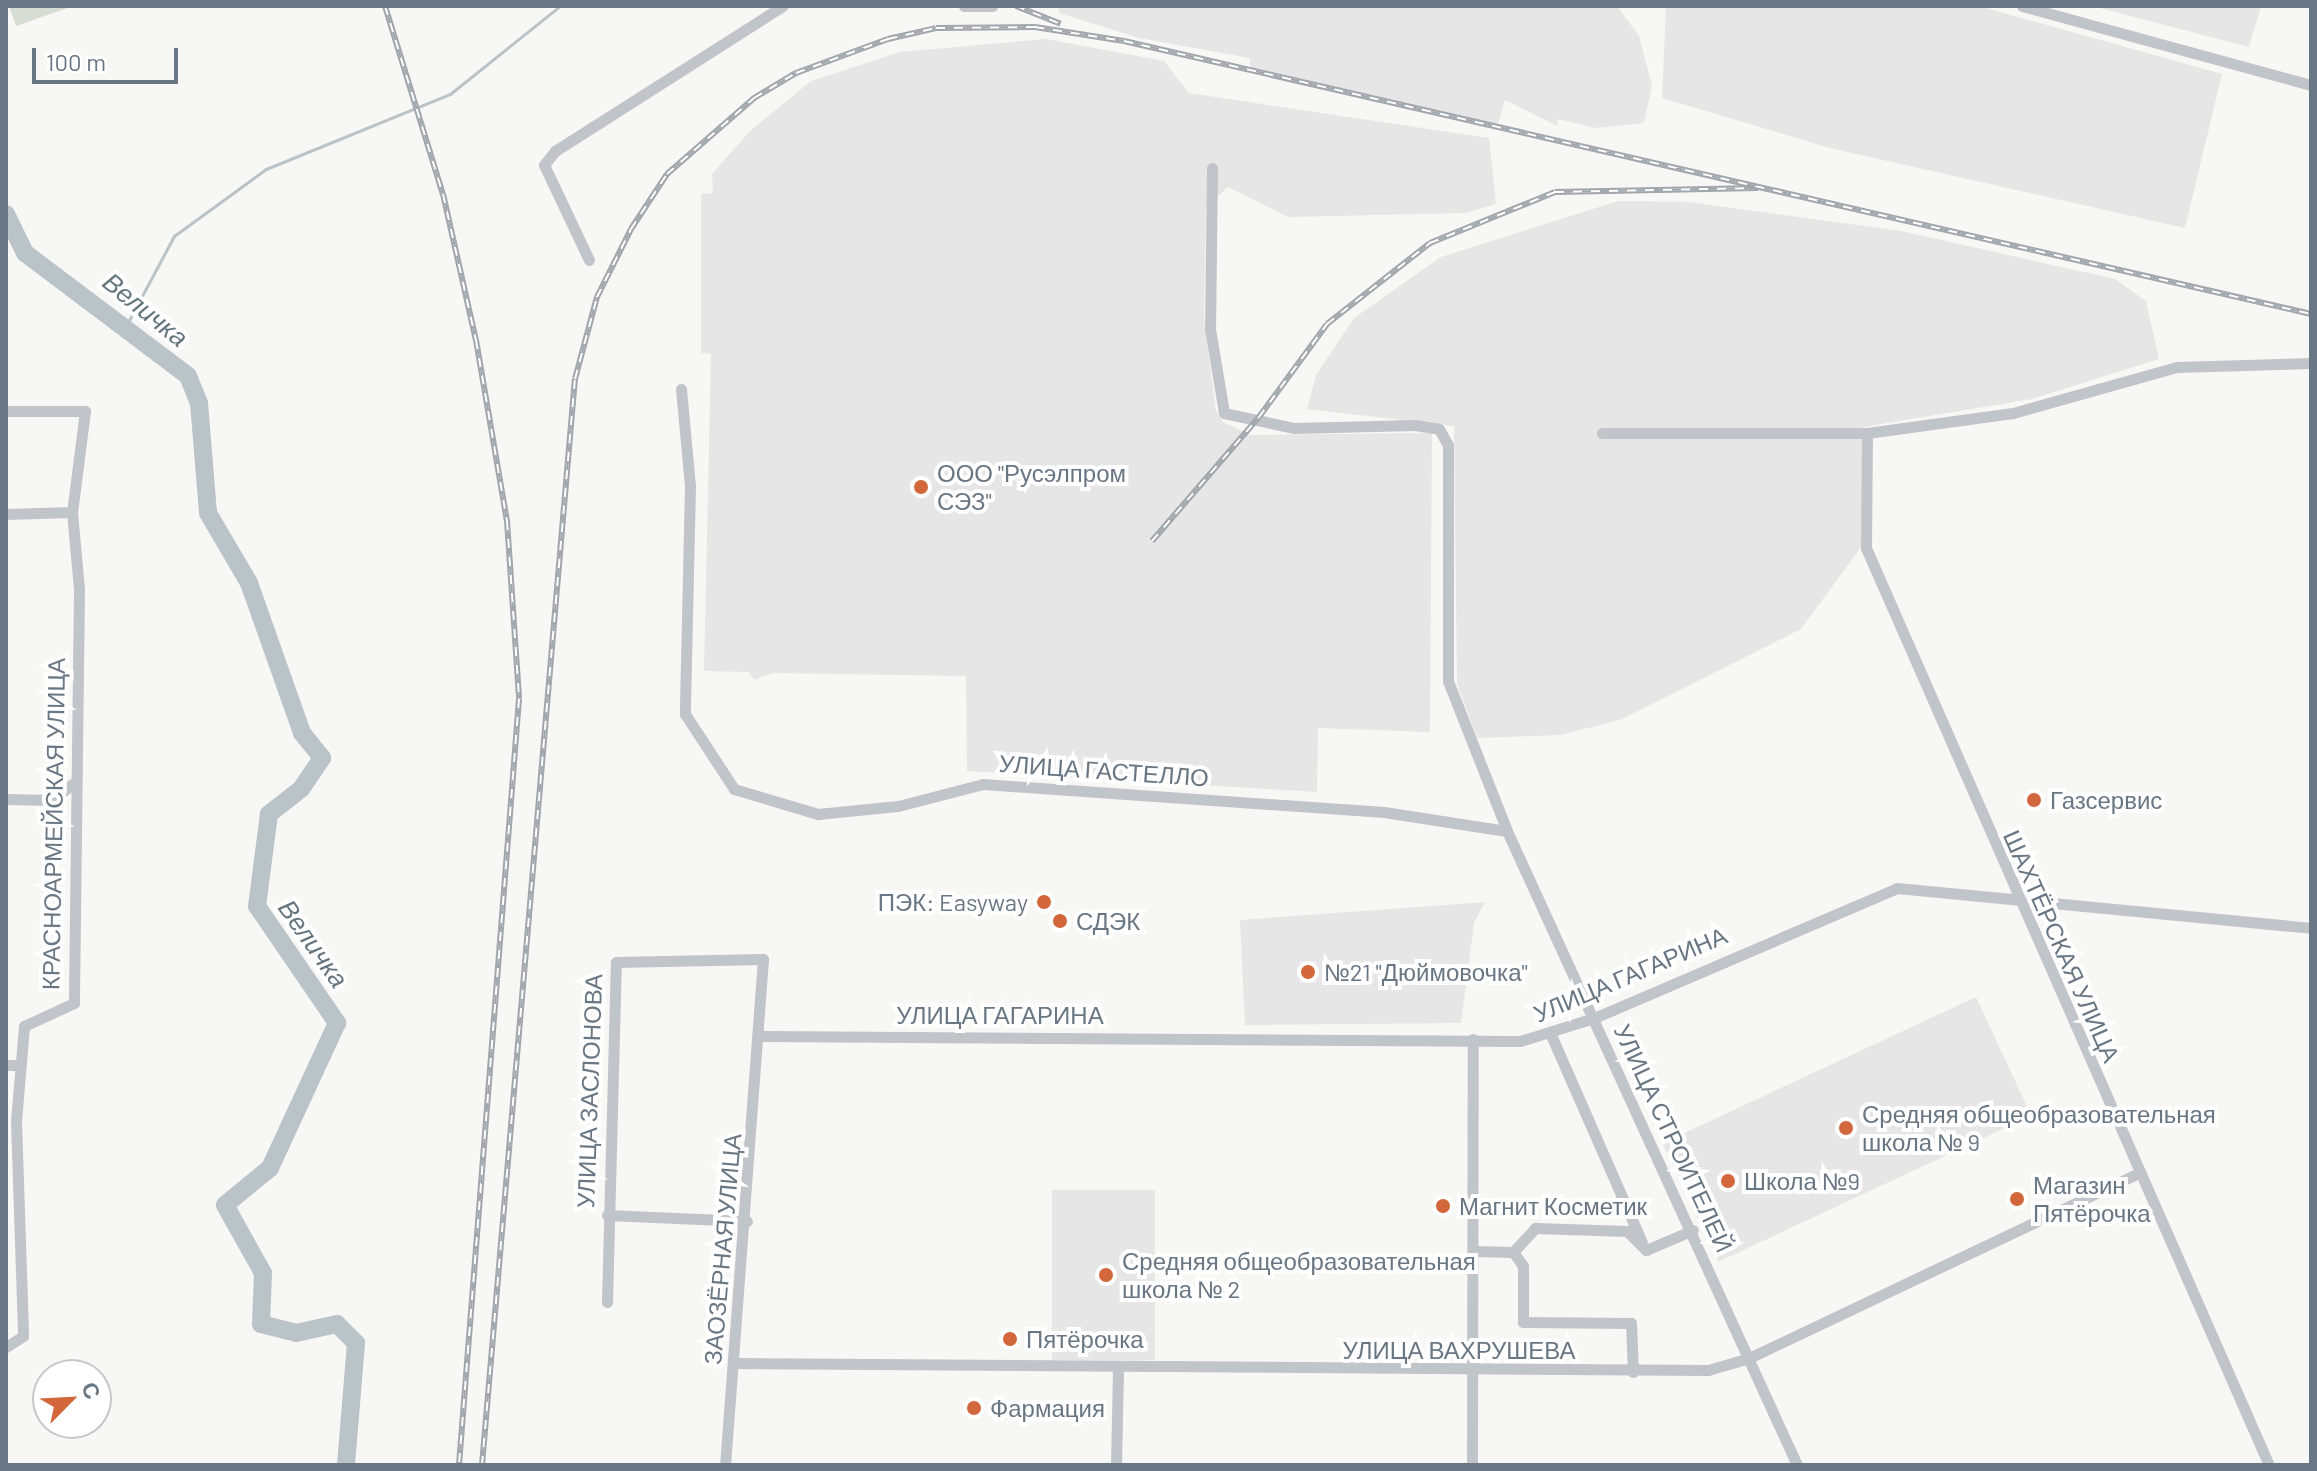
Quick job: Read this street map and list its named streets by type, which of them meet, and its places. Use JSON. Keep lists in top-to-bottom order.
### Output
{
  "streets": {
    "street": [
      "УЛИЦА ГАСТЕЛЛО",
      "КРАСНОАРМЕЙСКАЯ УЛИЦА",
      "ШАХТЁРСКАЯ УЛИЦА",
      "УЛИЦА ГАГАРИНА",
      "УЛИЦА ЗАСЛОНОВА",
      "УЛИЦА СТРОИТЕЛЕЙ",
      "ЗАОЗЁРНАЯ УЛИЦА",
      "УЛИЦА ВАХРУШЕВА"
    ]
  },
  "crossings": [
    ["УЛИЦА ГАСТЕЛЛО", "УЛИЦА СТРОИТЕЛЕЙ"],
    ["ШАХТЁРСКАЯ УЛИЦА", "УЛИЦА ГАГАРИНА"],
    ["ШАХТЁРСКАЯ УЛИЦА", "УЛИЦА ВАХРУШЕВА"],
    ["УЛИЦА ГАГАРИНА", "УЛИЦА ЗАСЛОНОВА"],
    ["УЛИЦА ГАГАРИНА", "УЛИЦА СТРОИТЕЛЕЙ"],
    ["УЛИЦА ГАГАРИНА", "ЗАОЗЁРНАЯ УЛИЦА"],
    ["УЛИЦА ЗАСЛОНОВА", "ЗАОЗЁРНАЯ УЛИЦА"],
    ["УЛИЦА СТРОИТЕЛЕЙ", "УЛИЦА ВАХРУШЕВА"],
    ["ЗАОЗЁРНАЯ УЛИЦА", "УЛИЦА ВАХРУШЕВА"]
  ],
  "water": ["Величка"],
  "places": [
    "ООО \"Русэлпром СЭЗ\"",
    "Газсервис",
    "ПЭК: Easyway",
    "СДЭК",
    "№21 \"Дюймовочка\"",
    "Средняя общеобразовательная школа № 9",
    "Школа №9",
    "Магазин Пятёрочка",
    "Магнит Косметик",
    "Средняя общеобразовательная школа № 2",
    "Пятёрочка",
    "Фармация"
  ],
  "scale_bar": "100 m",
  "north": "top right"
}
